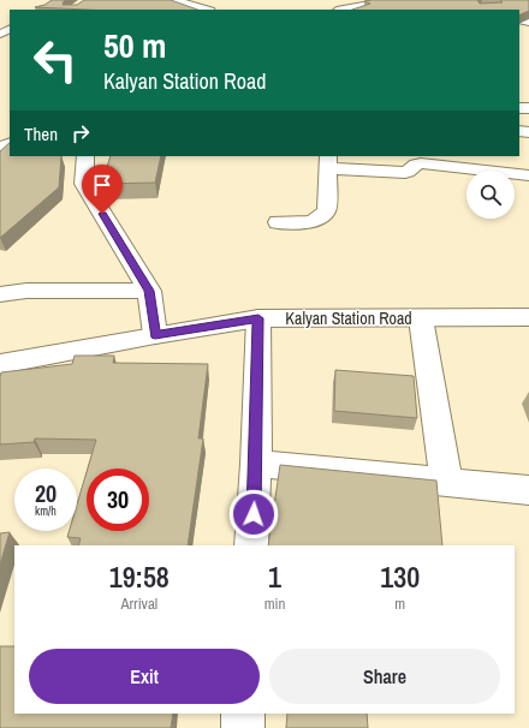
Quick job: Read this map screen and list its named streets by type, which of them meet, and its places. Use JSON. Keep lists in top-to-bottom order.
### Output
{
  "streets": {
    "street": ["Kalyan Station Road"]
  },
  "page": {
    "turn": ["50 m", "Kalyan Station Road"],
    "then": "Then",
    "speed": "20 km/h",
    "limit": "30",
    "eta": [
      "19:58",
      "Arrival",
      "1",
      "min",
      "130",
      "m"
    ],
    "buttons": ["Exit", "Share"]
  }
}
